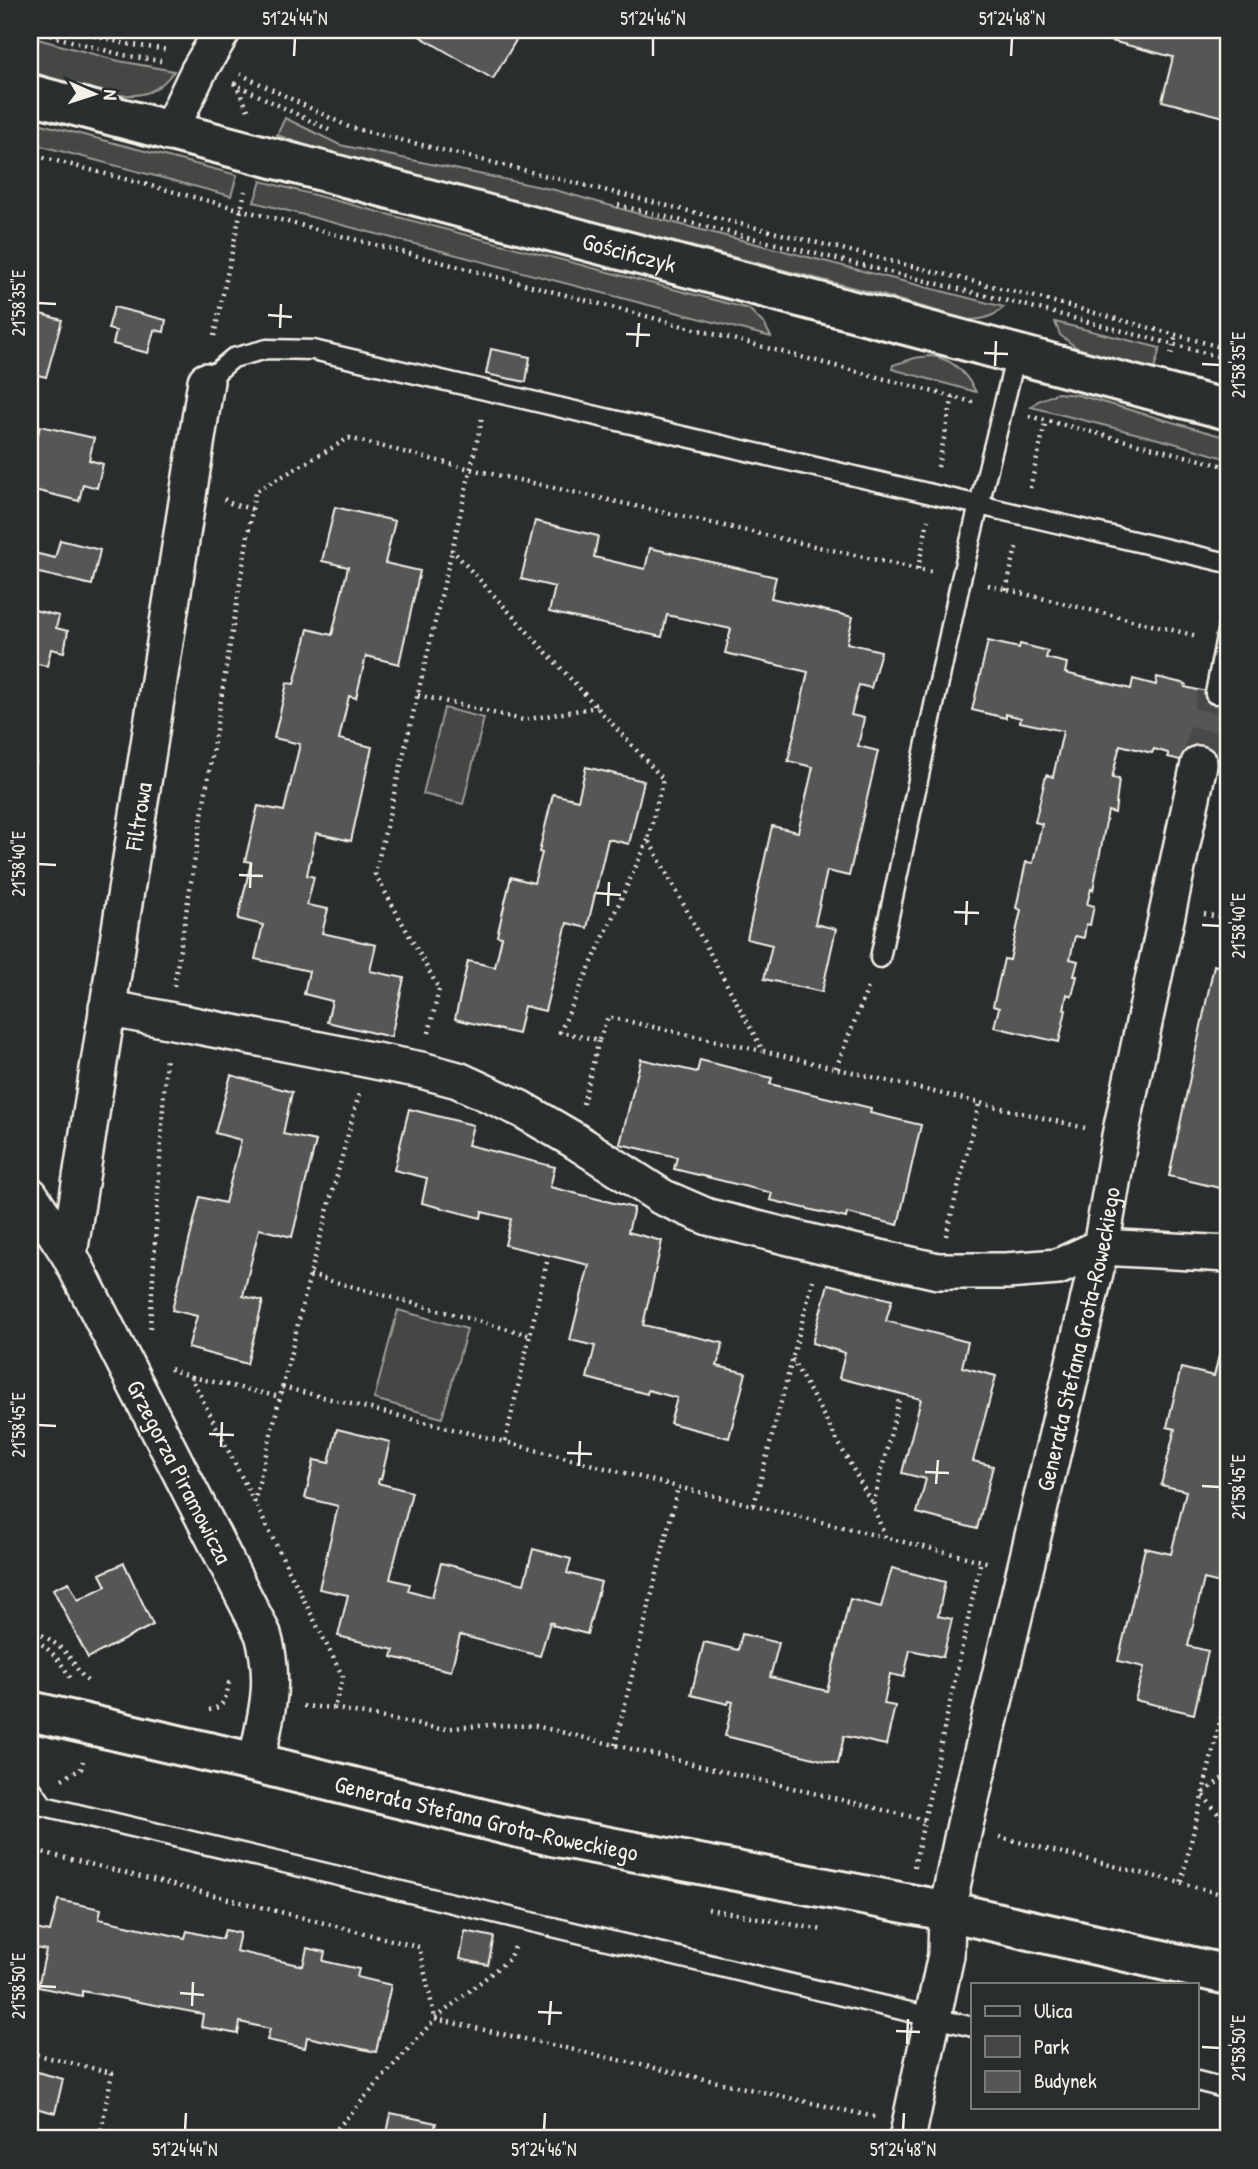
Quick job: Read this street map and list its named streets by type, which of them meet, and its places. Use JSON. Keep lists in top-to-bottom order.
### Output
{
  "streets": {
    "street": [
      "Gościńczyk",
      "Filtrowa",
      "Generała Stefana Grota-Roweckiego",
      "Grzegorza Piramowicza"
    ]
  },
  "crossings": [
    ["Filtrowa", "Grzegorza Piramowicza"],
    ["Generała Stefana Grota-Roweckiego", "Grzegorza Piramowicza"]
  ],
  "legend": ["Ulica", "Park", "Budynek"],
  "north": "right",
  "coordinates": [
    "51°24'44\"N",
    "51°24'46\"N",
    "51°24'48\"N",
    "21°58'35\"E",
    "21°58'40\"E",
    "21°58'45\"E",
    "21°58'50\"E"
  ]
}
